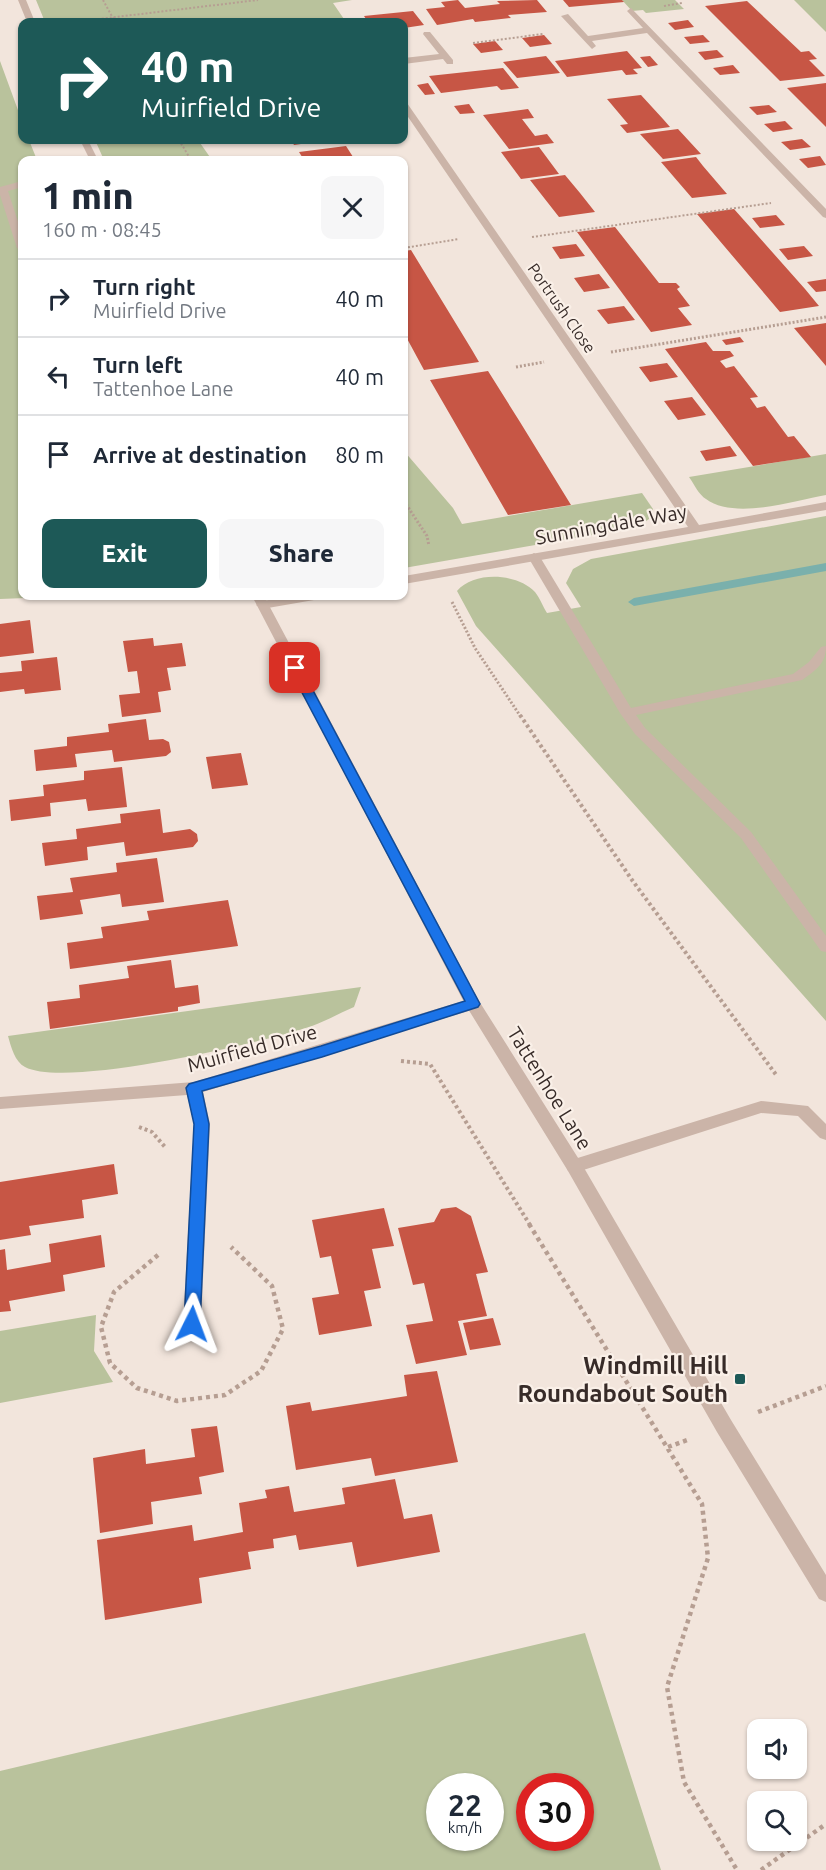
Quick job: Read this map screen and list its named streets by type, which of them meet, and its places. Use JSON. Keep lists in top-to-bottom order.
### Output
{
  "streets": {
    "street": [
      "Portrush Close",
      "Sunningdale Way",
      "Muirfield Drive",
      "Tattenhoe Lane"
    ]
  },
  "crossings": [
    ["Portrush Close", "Sunningdale Way"],
    ["Muirfield Drive", "Tattenhoe Lane"]
  ],
  "places": {
    "transit": ["Windmill Hill Roundabout South"]
  },
  "page": {
    "turn": ["40 m", "Muirfield Drive"],
    "heading": ["1 min", "160 m · 08:45"],
    "list": [
      {
        "name": "Turn right",
        "note": "Muirfield Drive",
        "value": "40 m"
      },
      {
        "name": "Turn left",
        "note": "Tattenhoe Lane",
        "value": "40 m"
      },
      {
        "name": "Arrive at destination",
        "value": "80 m"
      }
    ],
    "buttons": ["Exit", "Share"],
    "speed": "22 km/h",
    "limit": "30"
  }
}
